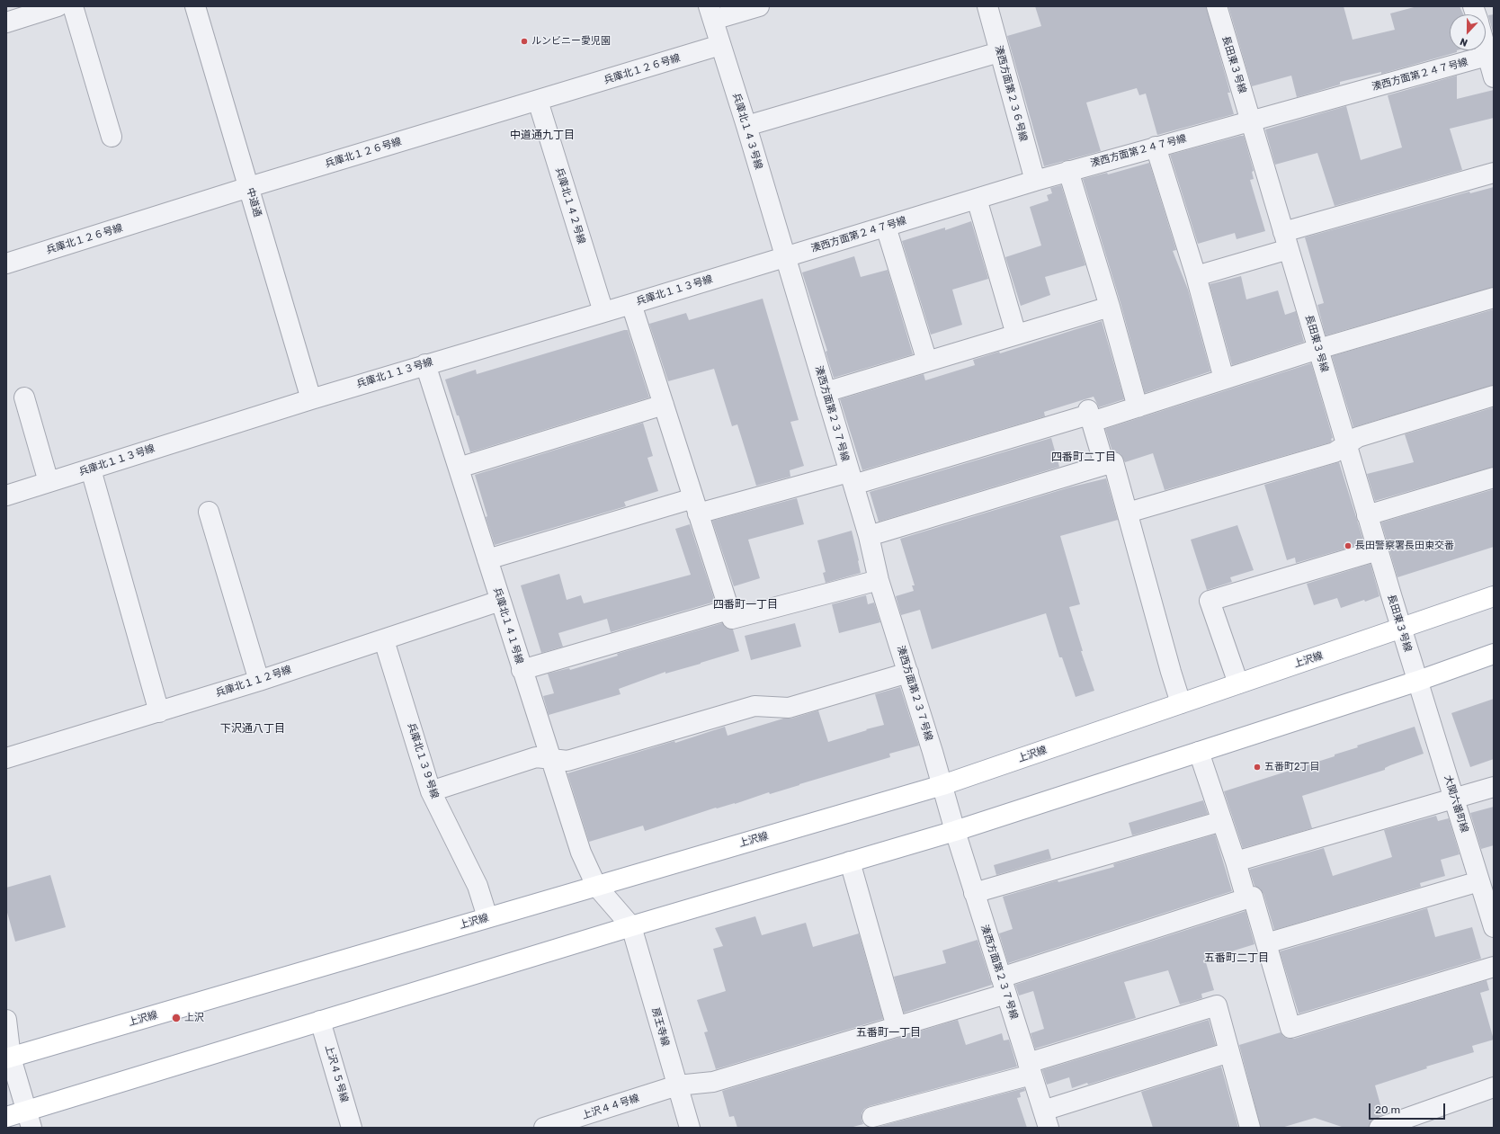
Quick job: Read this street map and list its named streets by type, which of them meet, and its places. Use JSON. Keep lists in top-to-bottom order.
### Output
{
  "streets": {
    "main road": ["上沢線"],
    "street": [
      "長田東３号線",
      "兵庫北１２６号線",
      "湊西方面第２４７号線",
      "湊西方面第２３６号線",
      "兵庫北１４３号線",
      "中道通",
      "兵庫北１４２号線",
      "兵庫北１１３号線",
      "湊西方面第２３７号線",
      "兵庫北１４１号線",
      "兵庫北１１２号線",
      "兵庫北１３９号線",
      "大関六番町線",
      "房王寺線",
      "上沢４５号線",
      "上沢４４号線"
    ]
  },
  "crossings": [
    ["長田東３号線", "湊西方面第２４７号線"],
    ["長田東３号線", "上沢線"],
    ["長田東３号線", "大関六番町線"],
    ["兵庫北１２６号線", "兵庫北１４３号線"],
    ["兵庫北１２６号線", "中道通"],
    ["兵庫北１２６号線", "兵庫北１４２号線"],
    ["湊西方面第２４７号線", "湊西方面第２３６号線"],
    ["湊西方面第２４７号線", "兵庫北１４３号線"],
    ["湊西方面第２４７号線", "兵庫北１１３号線"],
    ["湊西方面第２４７号線", "湊西方面第２３７号線"],
    ["兵庫北１４３号線", "兵庫北１１３号線"],
    ["兵庫北１４３号線", "湊西方面第２３７号線"],
    ["中道通", "兵庫北１１３号線"],
    ["兵庫北１４２号線", "兵庫北１１３号線"],
    ["兵庫北１１３号線", "湊西方面第２３７号線"],
    ["兵庫北１１３号線", "兵庫北１４１号線"],
    ["湊西方面第２３７号線", "上沢線"],
    ["湊西方面第２３７号線", "上沢４４号線"],
    ["兵庫北１４１号線", "上沢線"],
    ["兵庫北１４１号線", "兵庫北１１２号線"],
    ["兵庫北１４１号線", "房王寺線"],
    ["上沢線", "兵庫北１３９号線"],
    ["兵庫北１１２号線", "兵庫北１３９号線"],
    ["房王寺線", "上沢４４号線"]
  ],
  "districts": [
    "中道通九丁目",
    "四番町二丁目",
    "四番町一丁目",
    "下沢通八丁目",
    "五番町二丁目",
    "五番町一丁目"
  ],
  "places": [
    "ルンビニー愛児園",
    "長田警察署長田東交番",
    "五番町2丁目",
    "上沢"
  ],
  "scale_bar": "20 m",
  "north": "bottom"
}
